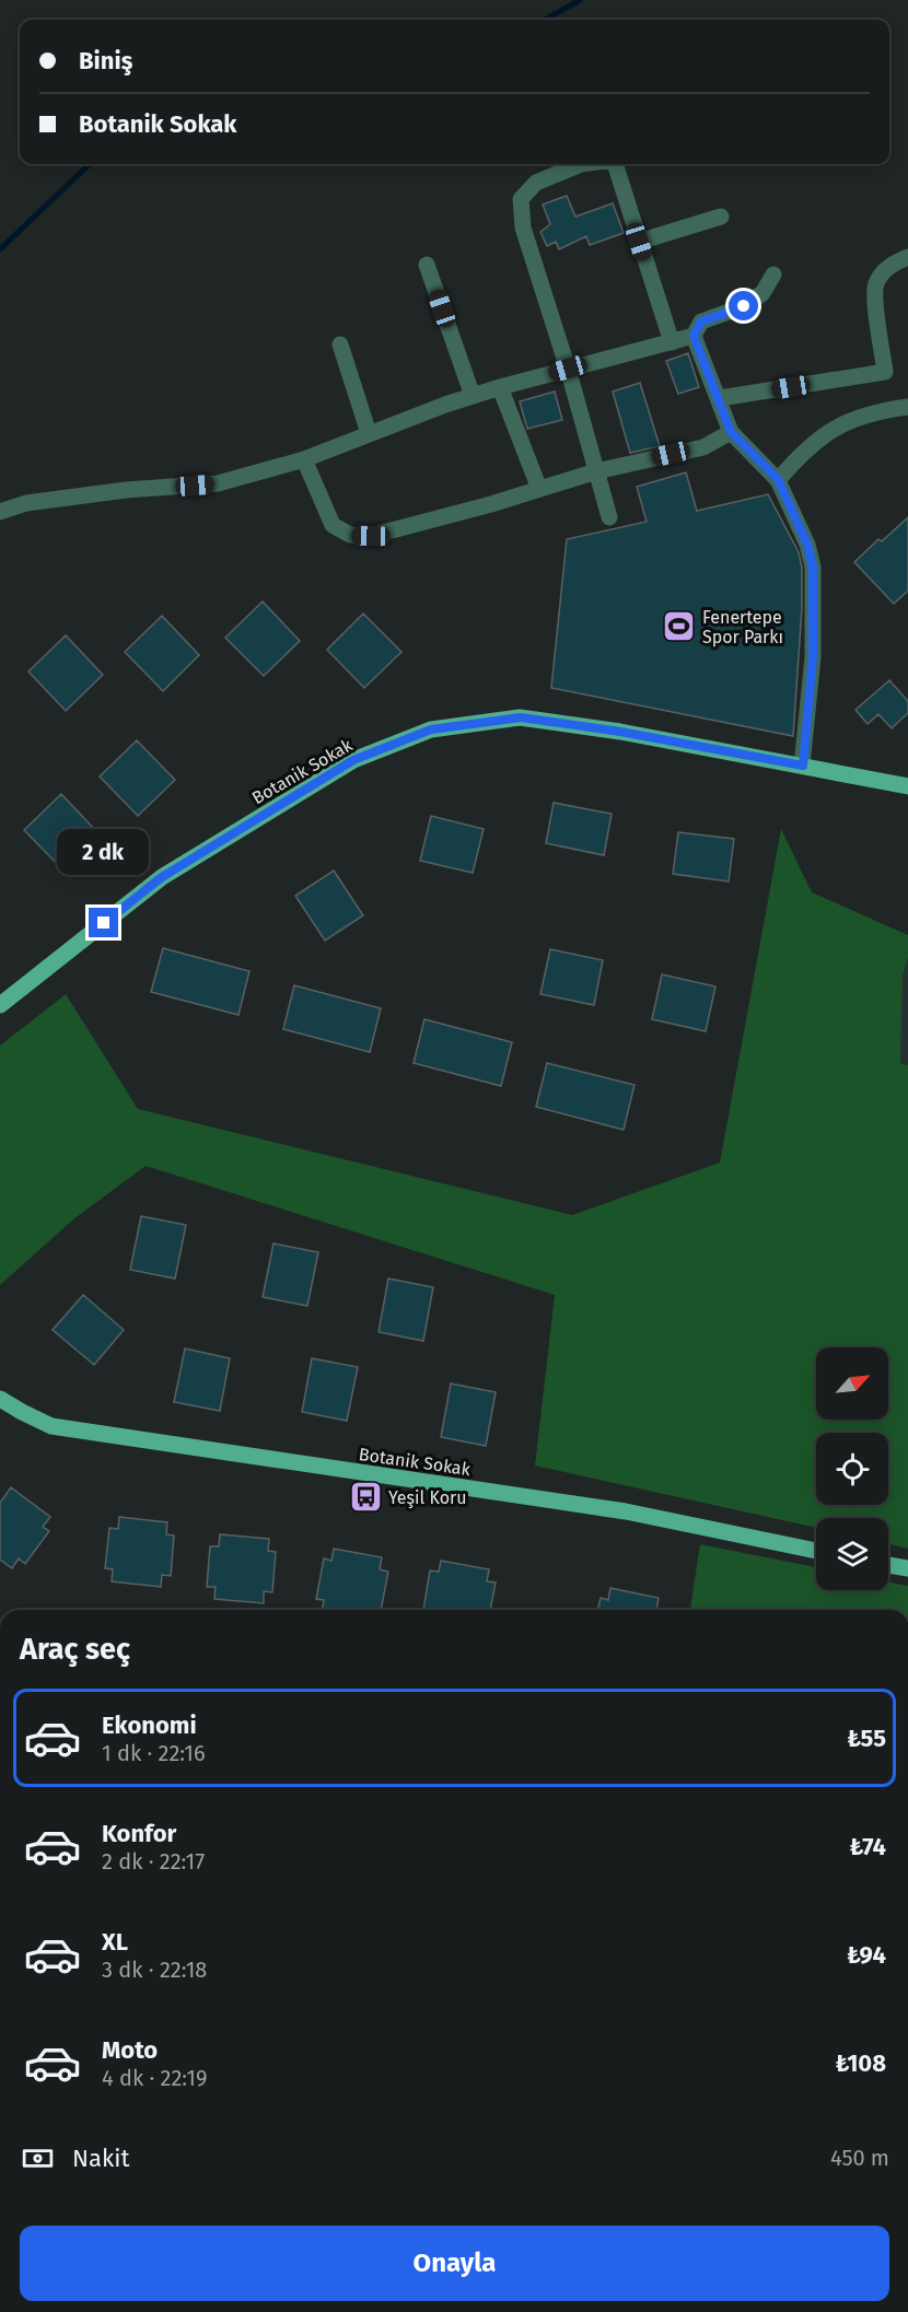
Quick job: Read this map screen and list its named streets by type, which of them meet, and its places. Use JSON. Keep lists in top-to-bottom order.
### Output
{
  "streets": {
    "main road": ["Botanik Sokak"]
  },
  "places": {
    "sports": ["Fenertepe Spor Parkı"],
    "bus stop": ["Yeşil Koru"]
  },
  "north": "top right",
  "page": {
    "banner": ["Biniş", "Botanik Sokak"],
    "bubble": "2 dk",
    "heading": "Araç seç",
    "list": [
      {
        "name": "Ekonomi",
        "note": "1 dk · 22:16",
        "value": "₺55"
      },
      {
        "name": "Konfor",
        "note": "2 dk · 22:17",
        "value": "₺74"
      },
      {
        "name": "XL",
        "note": "3 dk · 22:18",
        "value": "₺94"
      },
      {
        "name": "Moto",
        "note": "4 dk · 22:19",
        "value": "₺108"
      }
    ],
    "pay": ["Nakit", "450 m"],
    "buttons": "Onayla"
  }
}
